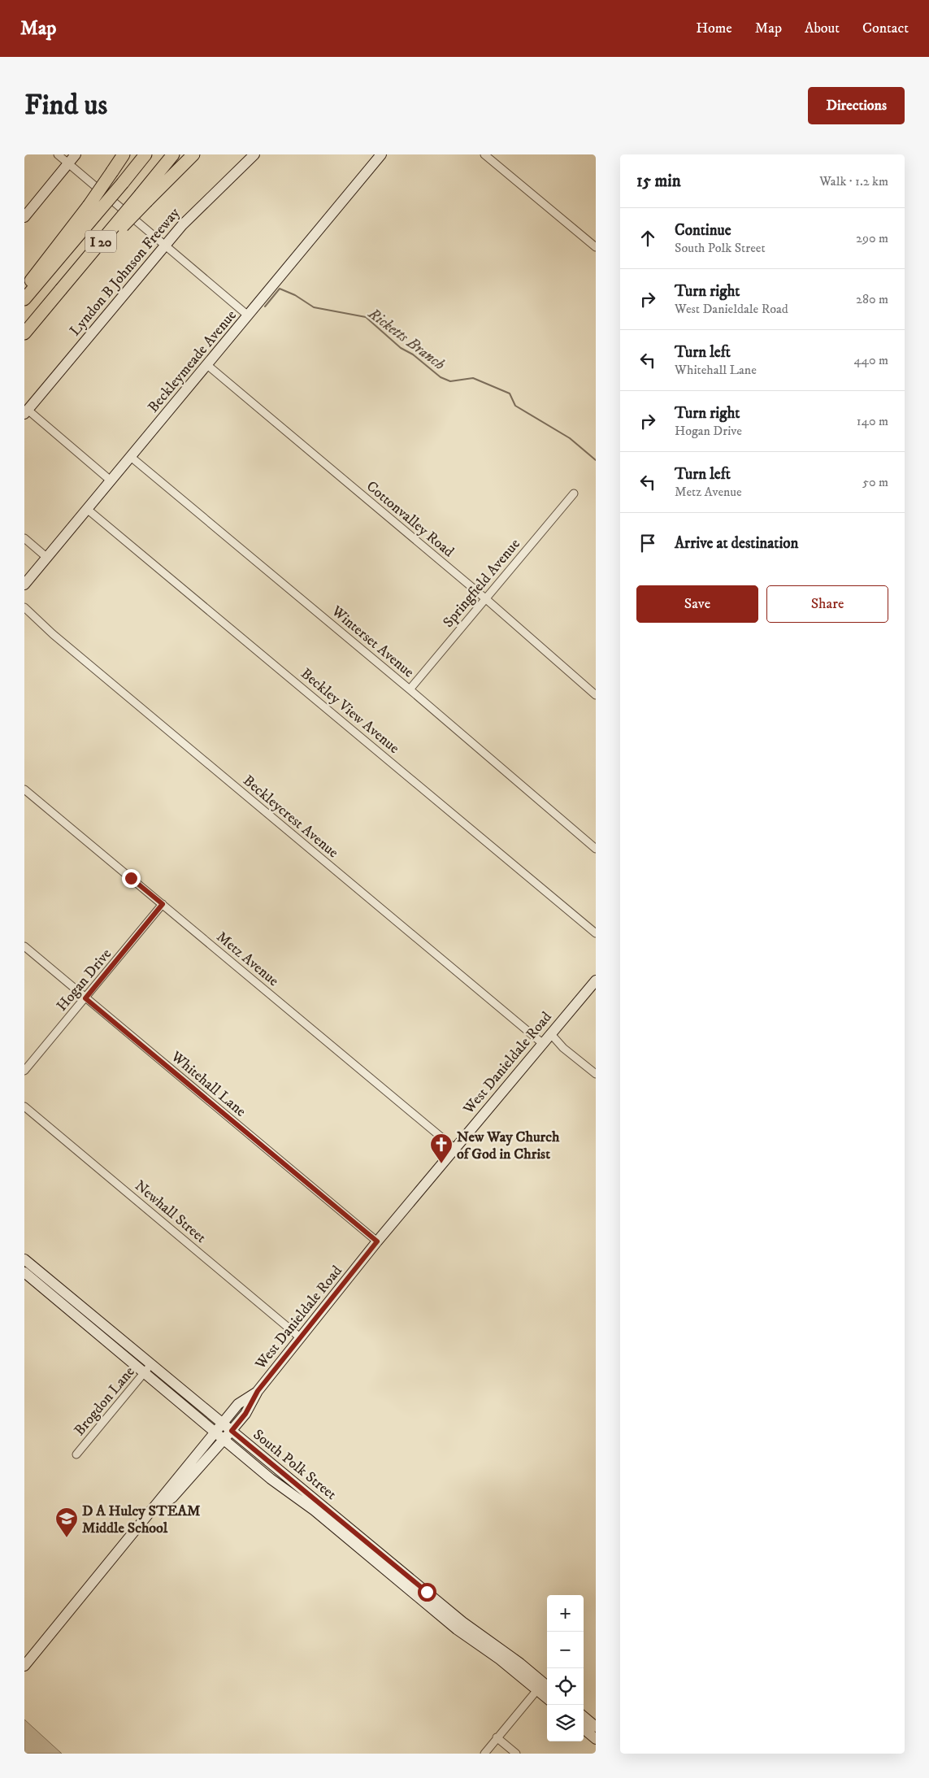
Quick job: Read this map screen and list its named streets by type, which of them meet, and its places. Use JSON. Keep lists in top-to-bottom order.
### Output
{
  "streets": {
    "highway": ["I 20"],
    "street": [
      "Lyndon B Johnson Freeway",
      "Beckleymeade Avenue",
      "Cottonvalley Road",
      "Springfield Avenue",
      "Winterset Avenue",
      "Beckley View Avenue",
      "Beckleycrest Avenue",
      "Metz Avenue",
      "Hogan Drive",
      "West Danieldale Road",
      "Whitehall Lane",
      "Newhall Street",
      "Brogdon Lane",
      "South Polk Street"
    ]
  },
  "crossings": [
    ["Beckleymeade Avenue", "Cottonvalley Road"],
    ["Beckleymeade Avenue", "Winterset Avenue"],
    ["Beckleymeade Avenue", "Beckley View Avenue"],
    ["Cottonvalley Road", "Springfield Avenue"],
    ["Springfield Avenue", "Winterset Avenue"],
    ["Beckleycrest Avenue", "West Danieldale Road"],
    ["Metz Avenue", "Hogan Drive"],
    ["Metz Avenue", "West Danieldale Road"],
    ["Hogan Drive", "Whitehall Lane"],
    ["West Danieldale Road", "Whitehall Lane"],
    ["West Danieldale Road", "Newhall Street"],
    ["West Danieldale Road", "South Polk Street"],
    ["Brogdon Lane", "South Polk Street"]
  ],
  "water": ["Ricketts Branch"],
  "places": {
    "church": ["New Way Church of God in Christ"],
    "school or university": ["D A Hulcy STEAM Middle School"]
  },
  "page": {
    "header": "Map",
    "nav": [
      "Home",
      "Map",
      "About",
      "Contact"
    ],
    "buttons": [
      "Directions",
      ["Save", "Share"]
    ],
    "title": "Find us",
    "heading": ["15 min", "Walk · 1.2 km"],
    "list": [
      ["Continue", "South Polk Street", "290 m"],
      ["Turn right", "West Danieldale Road", "280 m"],
      ["Turn left", "Whitehall Lane", "440 m"],
      ["Turn right", "Hogan Drive", "140 m"],
      ["Turn left", "Metz Avenue", "50 m"],
      "Arrive at destination"
    ],
    "map_buttons": ["+", "−"]
  }
}
